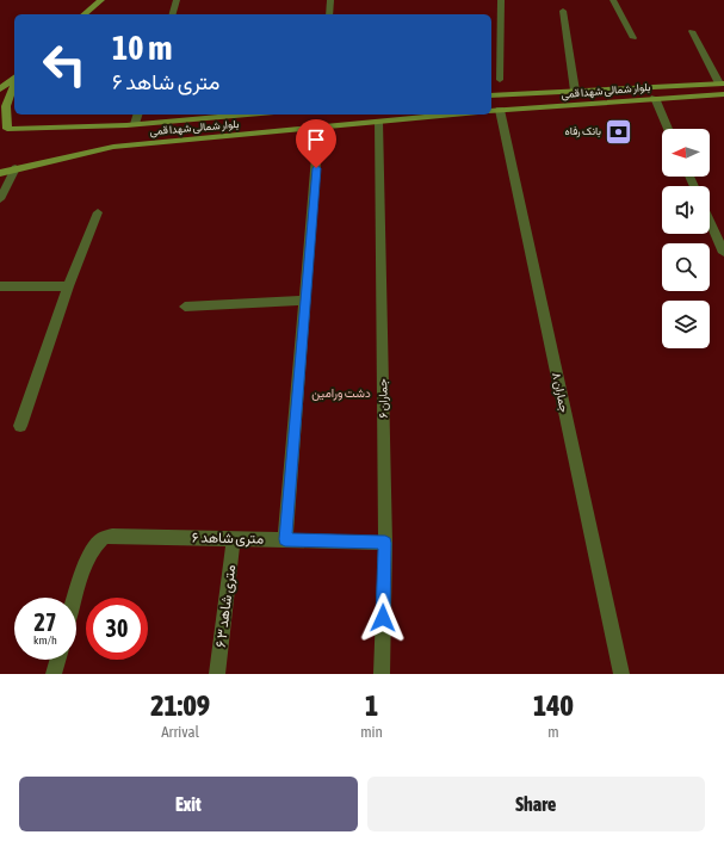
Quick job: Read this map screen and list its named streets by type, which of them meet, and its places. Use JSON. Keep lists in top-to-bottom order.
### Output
{
  "streets": {
    "main road": ["بلوار شمالی شهدا قمی"],
    "street": [
      "جماران ۸",
      "جماران ۶",
      "۶ متری شاهد",
      "۶ متری شاهد ۳"
    ]
  },
  "crossings": [
    ["بلوار شمالی شهدا قمی", "جماران ۸"],
    ["بلوار شمالی شهدا قمی", "جماران ۶"],
    ["جماران ۶", "۶ متری شاهد"],
    ["۶ متری شاهد", "۶ متری شاهد ۳"]
  ],
  "parks": ["دشت ورامین"],
  "places": {
    "bank": ["بانک رفاه"]
  },
  "north": "left",
  "page": {
    "turn": ["10 m", "۶ متری شاهد"],
    "speed": "27 km/h",
    "limit": "30",
    "eta": [
      "21:09",
      "Arrival",
      "1",
      "min",
      "140",
      "m"
    ],
    "buttons": ["Exit", "Share"]
  }
}
